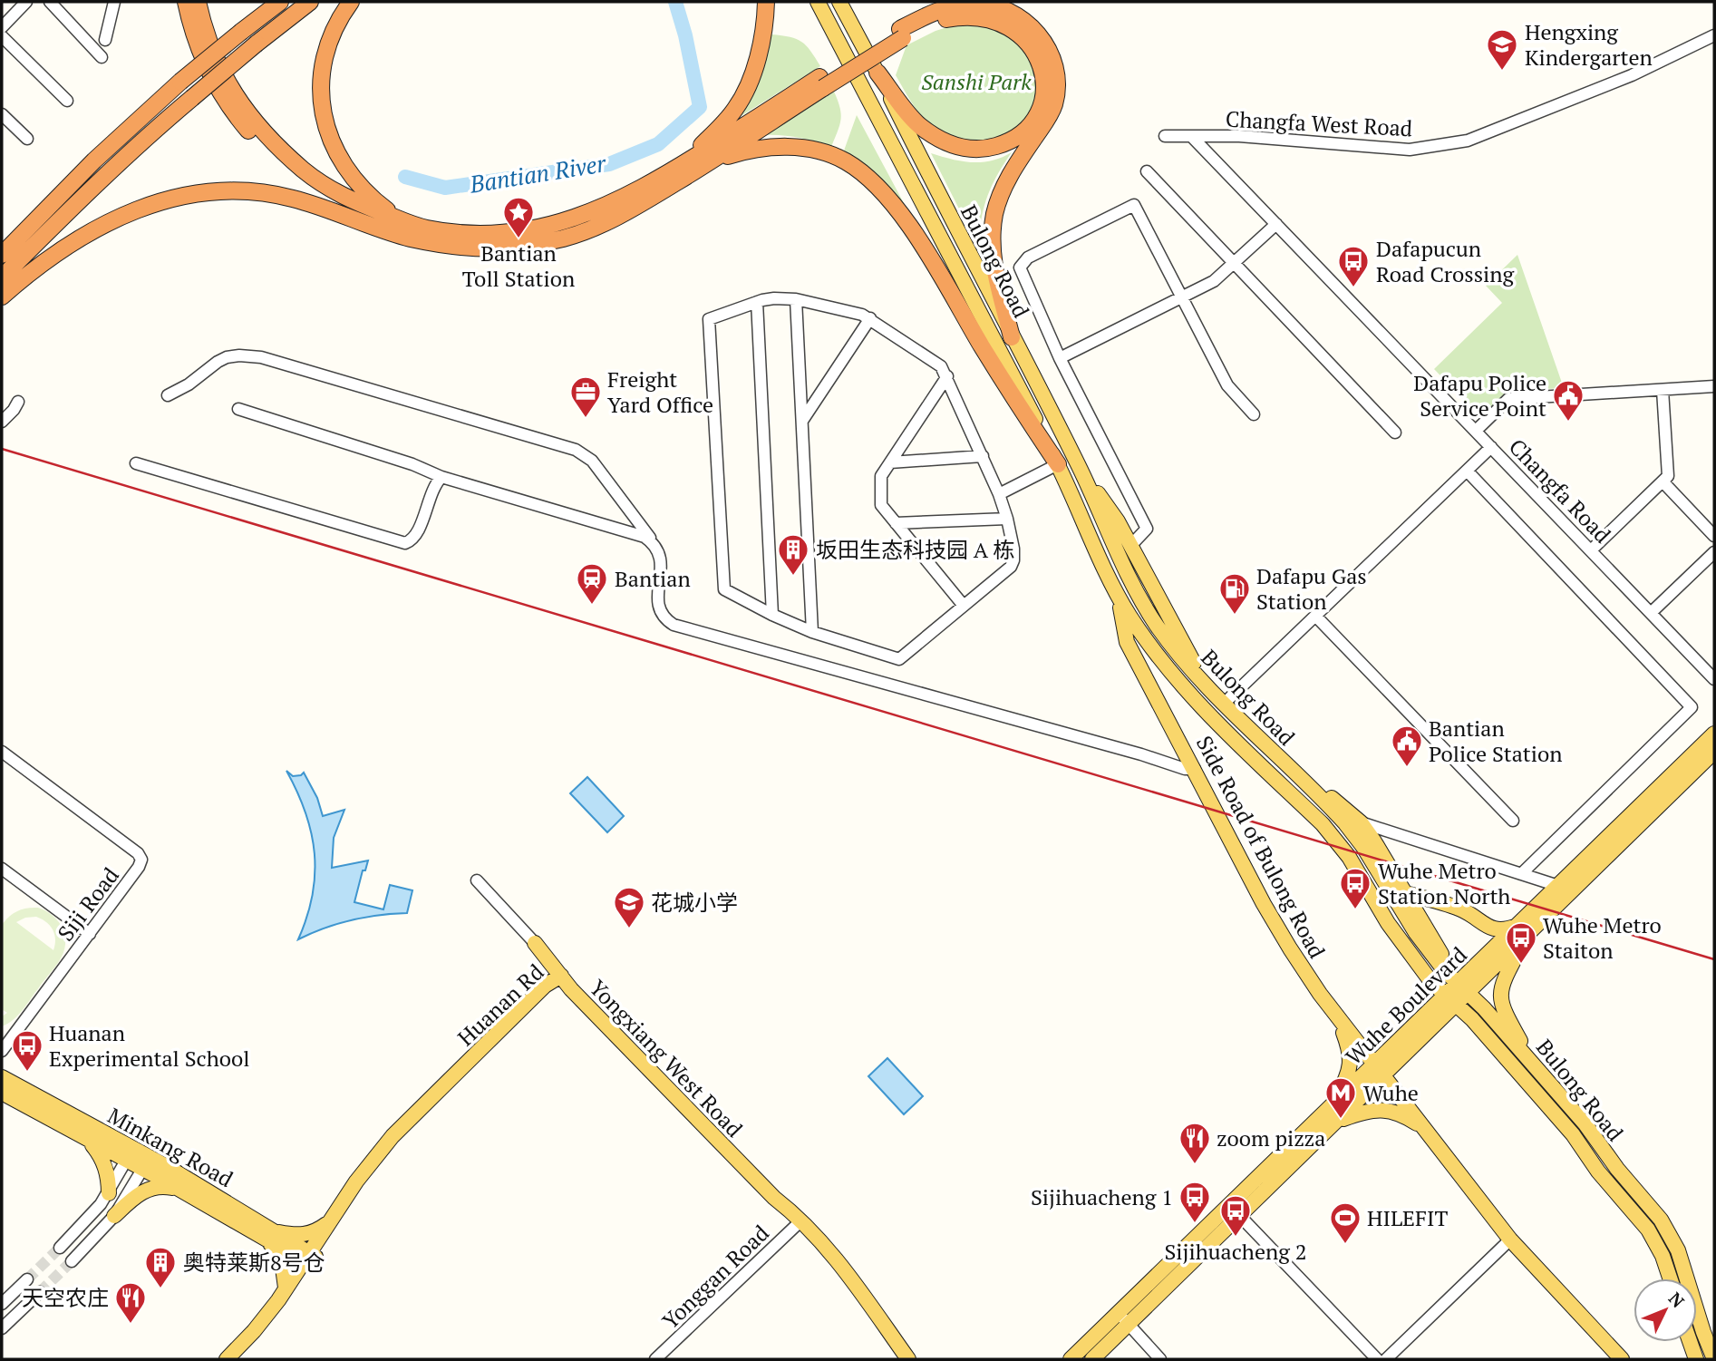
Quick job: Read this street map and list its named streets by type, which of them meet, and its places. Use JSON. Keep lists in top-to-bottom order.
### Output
{
  "streets": {
    "main road": [
      "Bulong Road",
      "Side Road of Bulong Road",
      "Huanan Rd",
      "Wuhe Boulevard",
      "Yongxiang West Road",
      "Minkang Road"
    ],
    "street": [
      "Changfa West Road",
      "Changfa Road",
      "Siji Road",
      "Yonggan Road"
    ]
  },
  "crossings": [
    ["Changfa West Road", "Changfa Road"],
    ["Bulong Road", "Side Road of Bulong Road"],
    ["Bulong Road", "Wuhe Boulevard"],
    ["Side Road of Bulong Road", "Wuhe Boulevard"],
    ["Huanan Rd", "Yongxiang West Road"],
    ["Huanan Rd", "Minkang Road"],
    ["Yongxiang West Road", "Yonggan Road"]
  ],
  "water": ["Bantian River"],
  "parks": ["Sanshi Park"],
  "places": {
    "school or university": ["Hengxing Kindergarten", "花城小学"],
    "place": ["Bantian Toll Station"],
    "bus stop": [
      "Dafapucun Road Crossing",
      "Wuhe Metro Station North",
      "Wuhe Metro Staiton",
      "Huanan Experimental School",
      "Sijihuacheng 1",
      "Sijihuacheng 2"
    ],
    "office": ["Freight Yard Office"],
    "public building": ["Dafapu Police Service Point", "Bantian Police Station"],
    "building": ["坂田生态科技园 A 栋", "奥特莱斯8号仓"],
    "station": ["Bantian"],
    "fuel station": ["Dafapu Gas Station"],
    "metro station": ["Wuhe"],
    "restaurant": ["zoom pizza", "天空农庄"],
    "sports": ["HILEFIT"]
  },
  "north": "top right"
}
